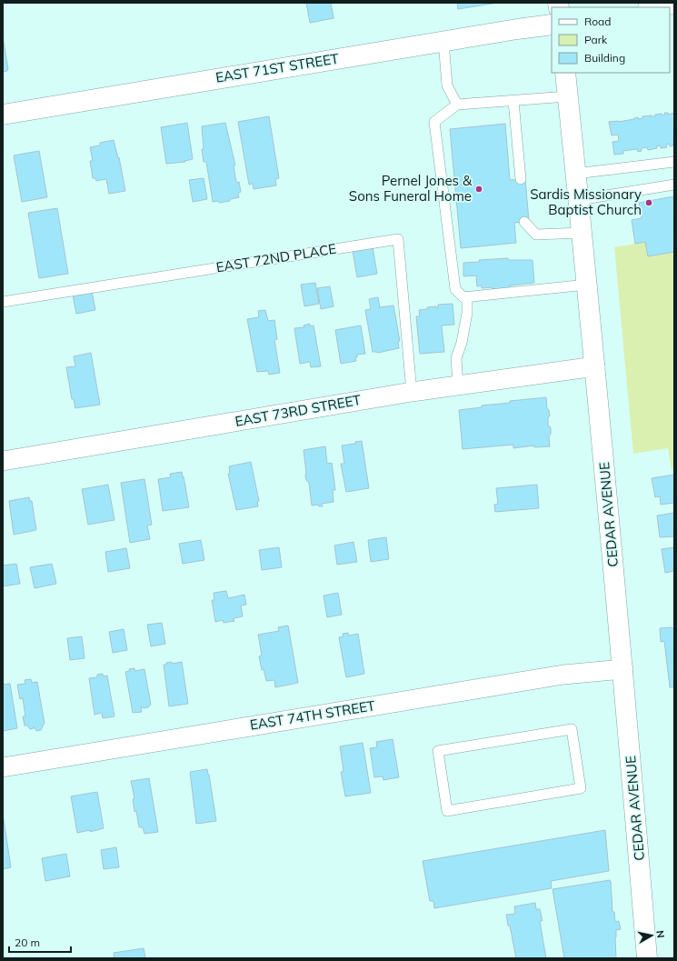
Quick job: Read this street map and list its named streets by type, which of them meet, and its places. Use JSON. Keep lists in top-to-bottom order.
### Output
{
  "streets": {
    "street": [
      "EAST 71ST STREET",
      "EAST 73RD STREET",
      "CEDAR AVENUE",
      "EAST 74TH STREET"
    ],
    "lane": ["EAST 72ND PLACE"]
  },
  "crossings": [
    ["EAST 72ND PLACE", "EAST 73RD STREET"],
    ["EAST 73RD STREET", "CEDAR AVENUE"],
    ["CEDAR AVENUE", "EAST 74TH STREET"]
  ],
  "places": ["Pernel Jones & Sons Funeral Home", "Sardis Missionary Baptist Church"],
  "legend": ["Road", "Park", "Building"],
  "scale_bar": "20 m",
  "north": "right"
}
